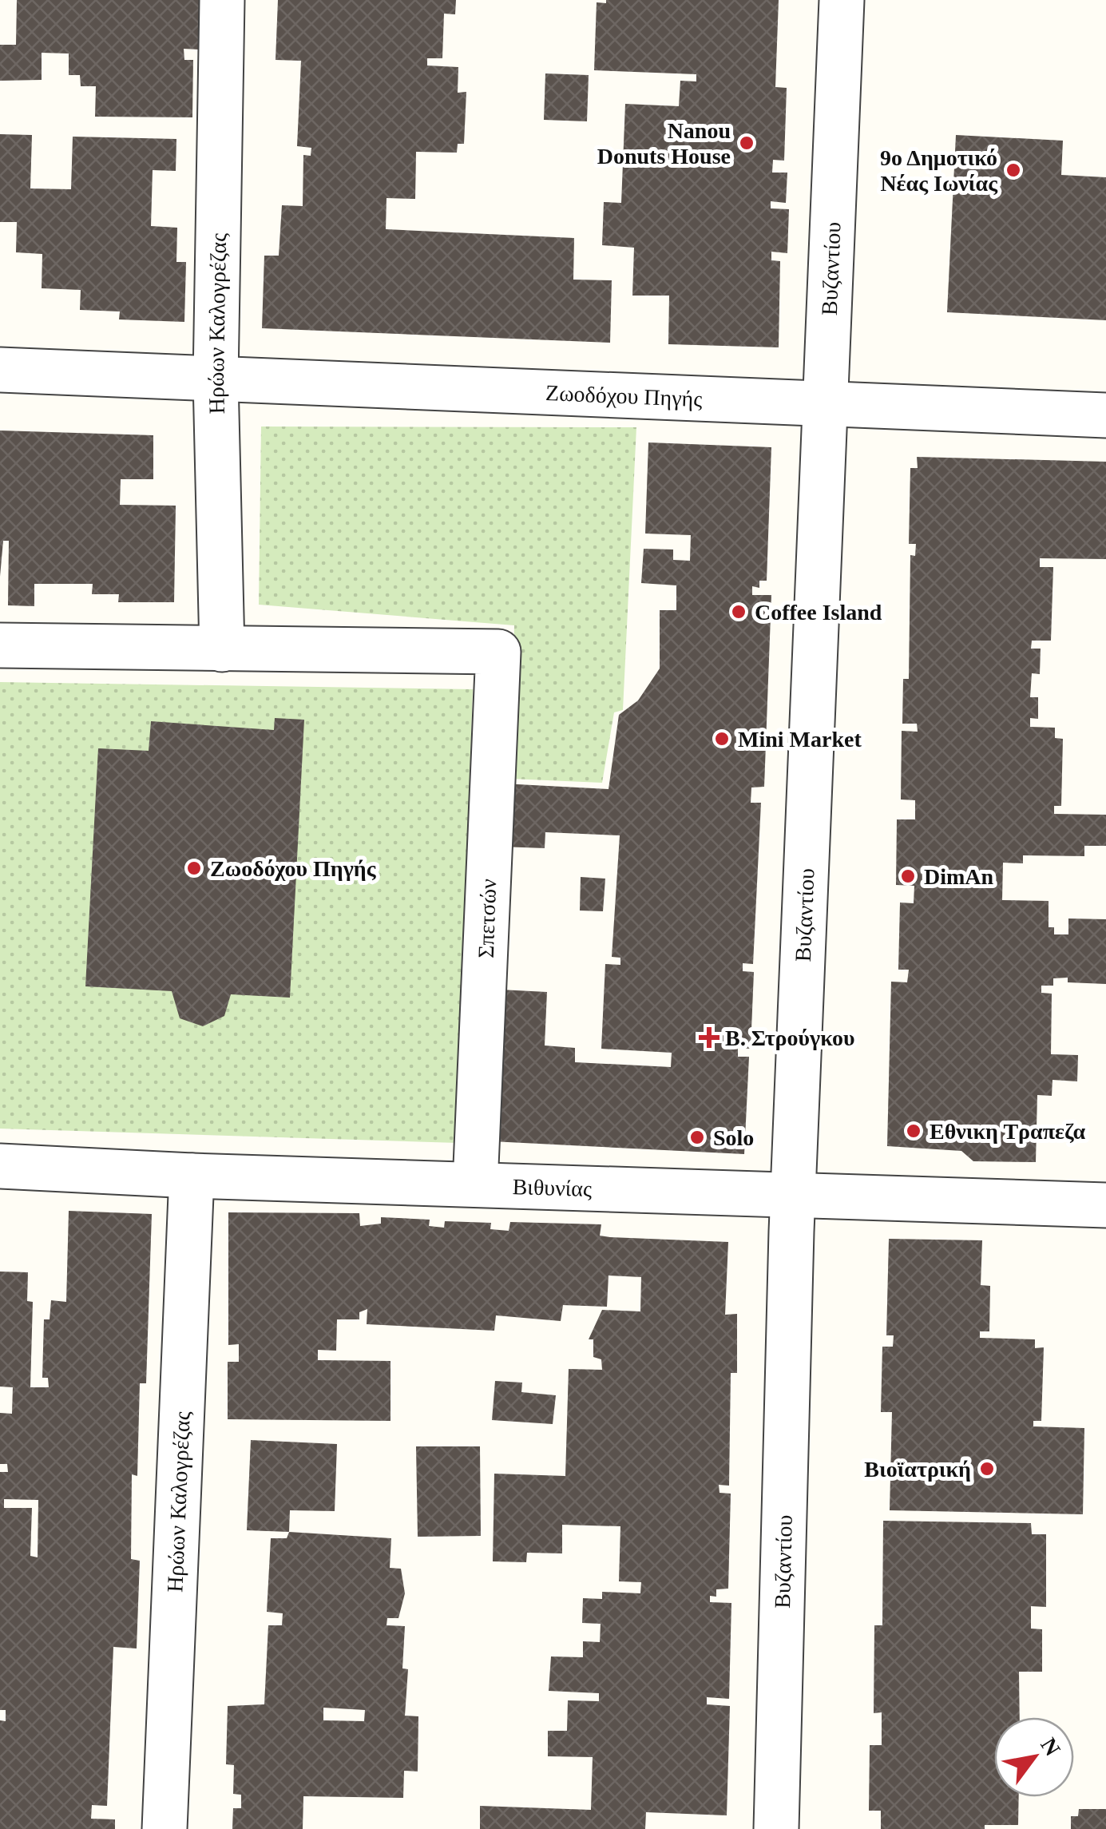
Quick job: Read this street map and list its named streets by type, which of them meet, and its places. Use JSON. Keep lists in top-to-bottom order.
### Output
{
  "streets": {
    "street": [
      "Βυζαντίου",
      "Ηρώων Καλογρέζας",
      "Ζωοδόχου Πηγής",
      "Σπετσών",
      "Βιθυνίας"
    ]
  },
  "crossings": [
    ["Βυζαντίου", "Ζωοδόχου Πηγής"],
    ["Βυζαντίου", "Βιθυνίας"],
    ["Ηρώων Καλογρέζας", "Ζωοδόχου Πηγής"],
    ["Ηρώων Καλογρέζας", "Σπετσών"],
    ["Ηρώων Καλογρέζας", "Βιθυνίας"],
    ["Σπετσών", "Βιθυνίας"]
  ],
  "places": {
    "other": [
      "Nanou Donuts House",
      "9ο Δημοτικό Νέας Ιωνίας",
      "Coffee Island",
      "Mini Market",
      "Ζωοδόχου Πηγής",
      "DimAn",
      "Εθνικη Τραπεζα",
      "Solo",
      "Βιοϊατρική"
    ],
    "health": ["Β. Στρούγκου"]
  },
  "north": "top right"
}
